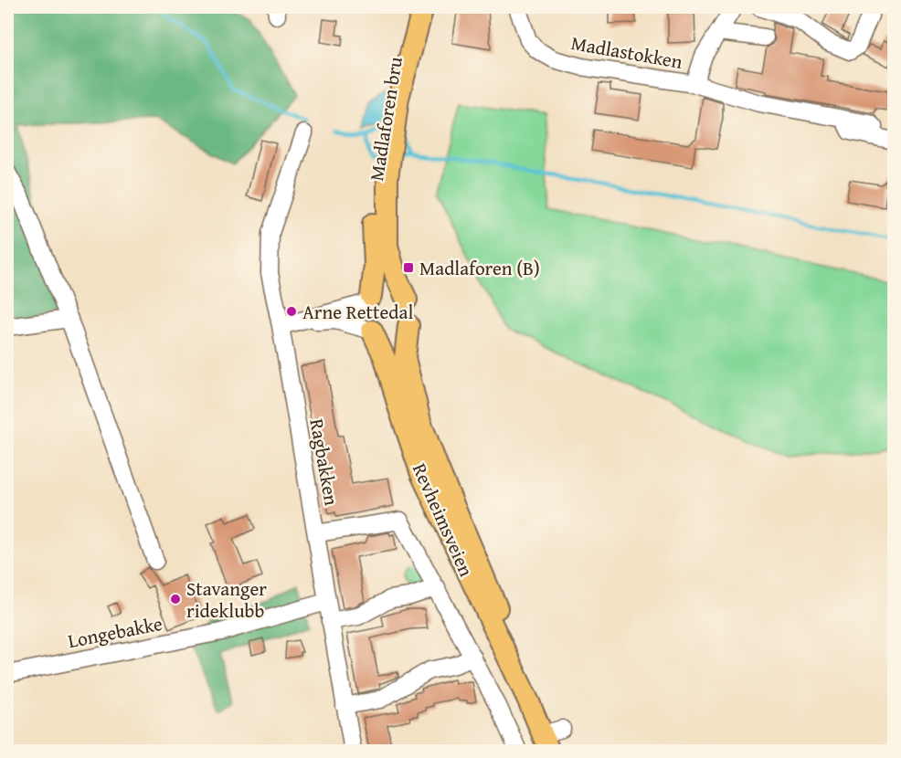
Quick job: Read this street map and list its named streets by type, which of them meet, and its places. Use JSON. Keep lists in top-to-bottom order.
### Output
{
  "streets": {
    "main road": ["Madlaforen bru", "Revheimsveien"],
    "street": ["Madlastokken", "Ragbakken", "Longebakke"]
  },
  "crossings": [
    ["Ragbakken", "Longebakke"]
  ],
  "places": {
    "transit": ["Madlaforen (B)"],
    "other": ["Arne Rettedal", "Stavanger rideklubb"]
  }
}
